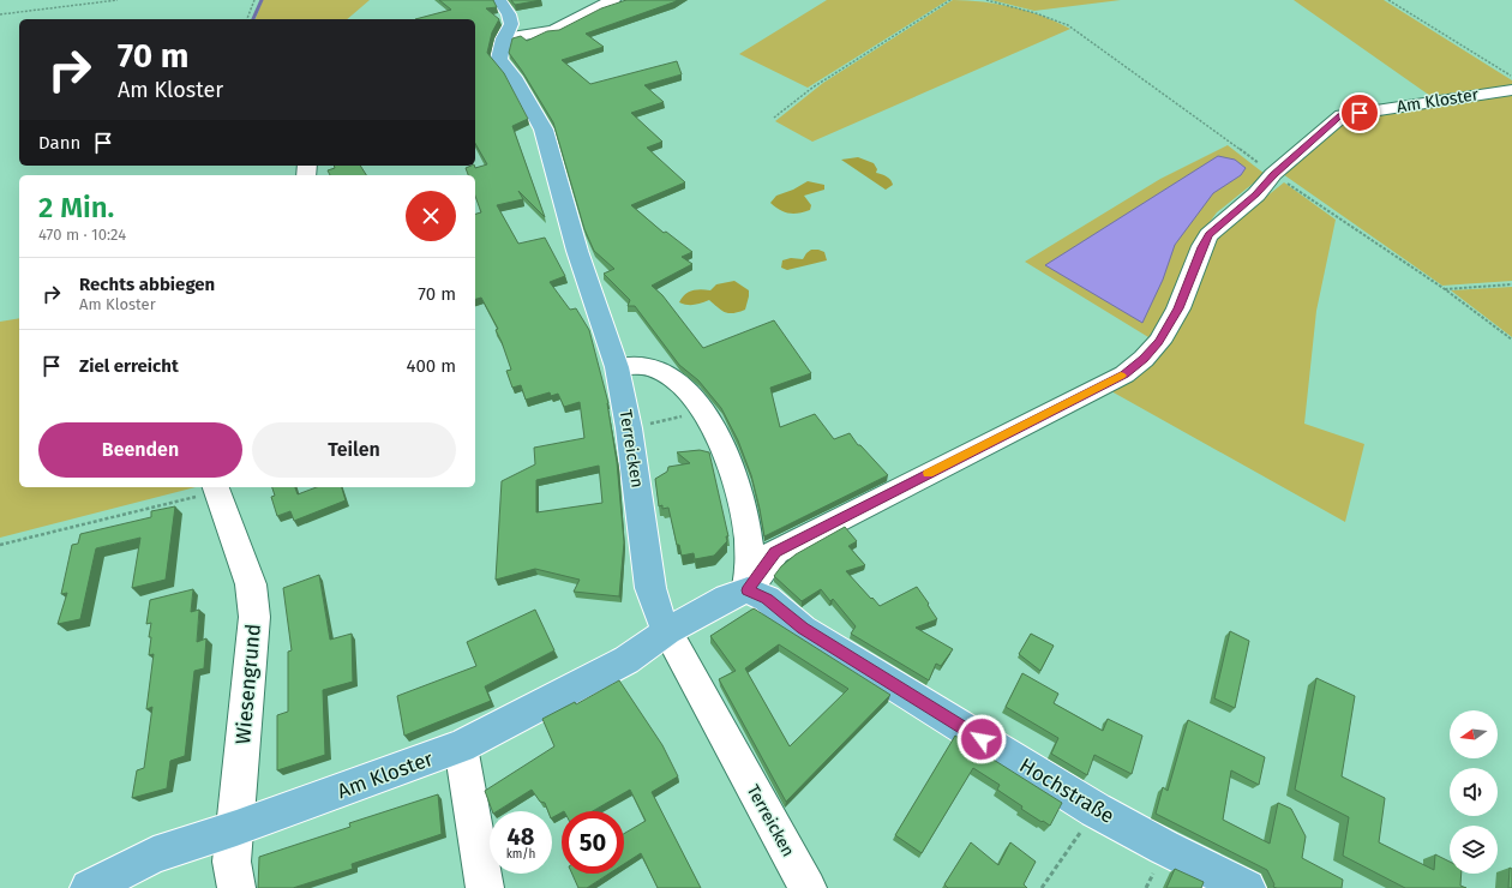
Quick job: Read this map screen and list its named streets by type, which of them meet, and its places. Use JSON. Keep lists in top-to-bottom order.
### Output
{
  "streets": {
    "main road": ["Am Kloster", "Terreicken", "Hochstraße"],
    "street": ["Wiesengrund"]
  },
  "crossings": [
    ["Am Kloster", "Terreicken"],
    ["Am Kloster", "Wiesengrund"],
    ["Am Kloster", "Hochstraße"]
  ],
  "north": "left",
  "page": {
    "turn": ["70 m", "Am Kloster"],
    "then": "Dann",
    "heading": ["2 Min.", "470 m · 10:24"],
    "list": [
      {
        "name": "Rechts abbiegen",
        "note": "Am Kloster",
        "value": "70 m"
      },
      {
        "name": "Ziel erreicht",
        "value": "400 m"
      }
    ],
    "buttons": ["Beenden", "Teilen"],
    "speed": "48 km/h",
    "limit": "50"
  }
}
